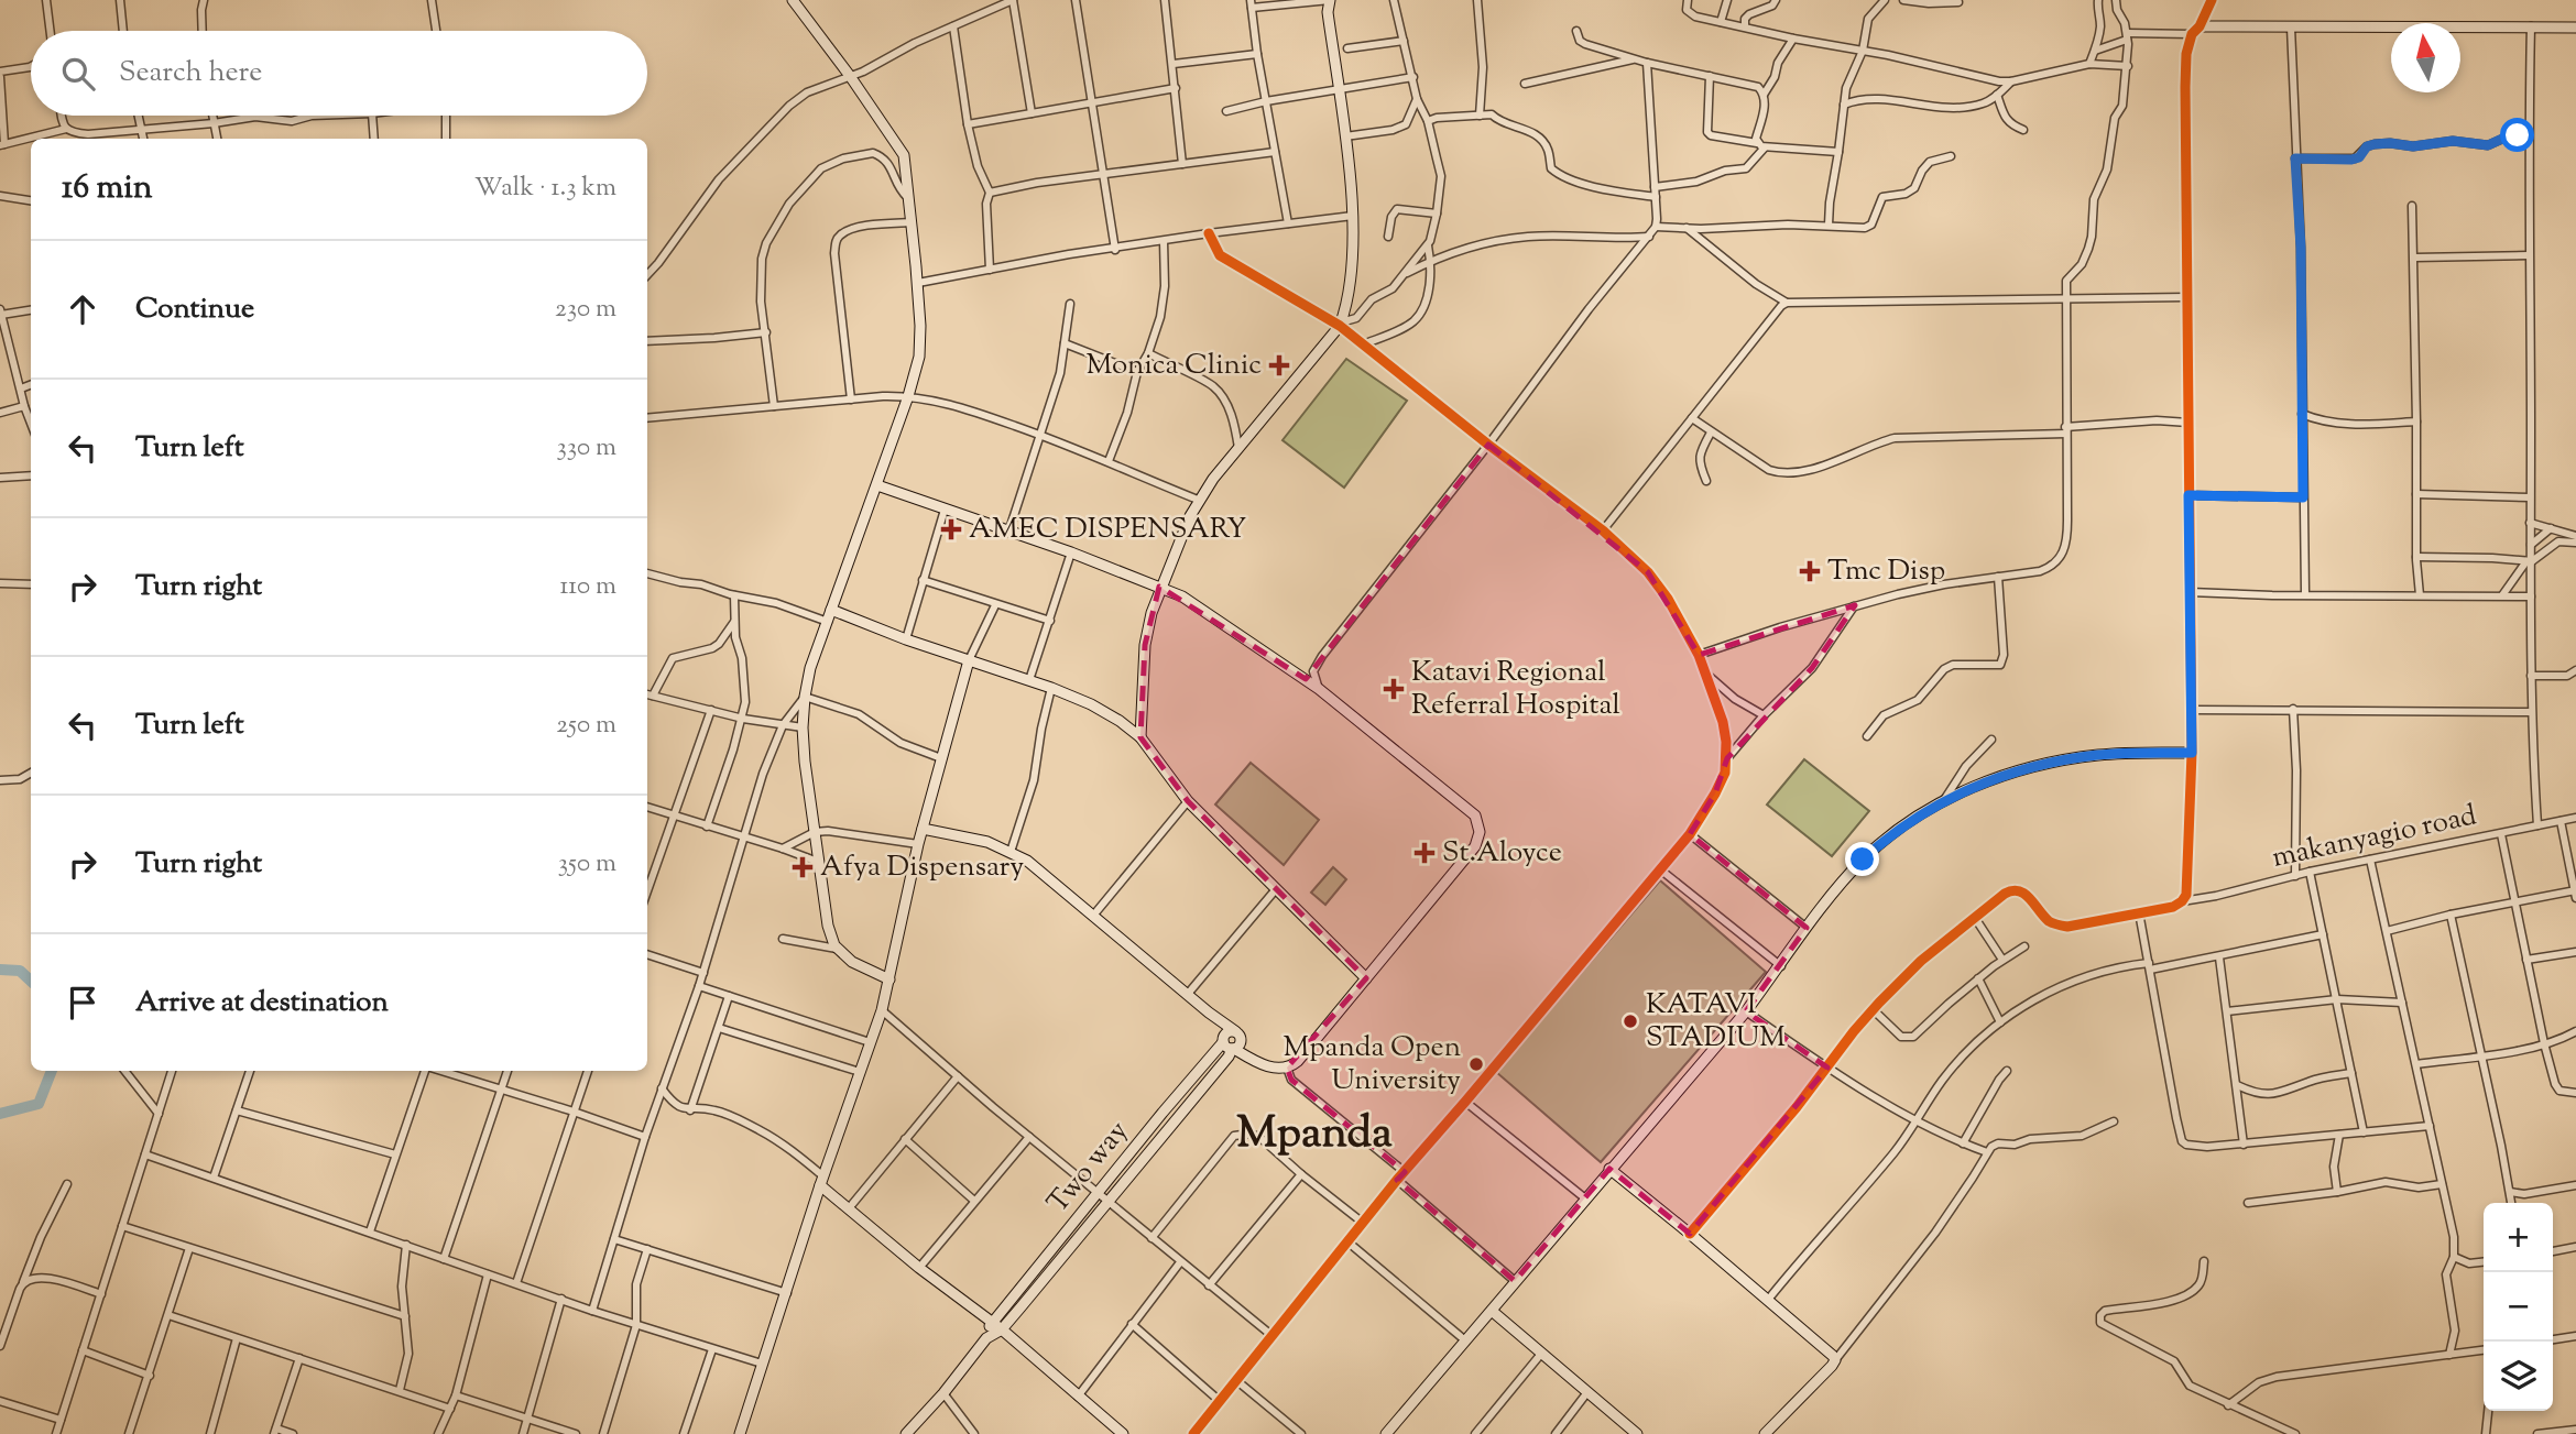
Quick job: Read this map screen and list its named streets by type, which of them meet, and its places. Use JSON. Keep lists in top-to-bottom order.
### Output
{
  "streets": {
    "street": ["makanyagio road", "Two way"]
  },
  "districts": ["Mpanda"],
  "places": {
    "health": [
      "Monica Clinic",
      "AMEC DISPENSARY",
      "Tmc Disp",
      "Katavi Regional Referral Hospital",
      "St.Aloyce",
      "Afya Dispensary"
    ],
    "other": ["KATAVI STADIUM", "Mpanda Open University"]
  },
  "north": "top",
  "page": {
    "search": "Search here",
    "heading": ["16 min", "Walk · 1.3 km"],
    "list": [
      ["Continue", "230 m"],
      ["Turn left", "330 m"],
      ["Turn right", "110 m"],
      ["Turn left", "250 m"],
      ["Turn right", "350 m"],
      "Arrive at destination"
    ],
    "map_buttons": ["+", "−"]
  }
}
